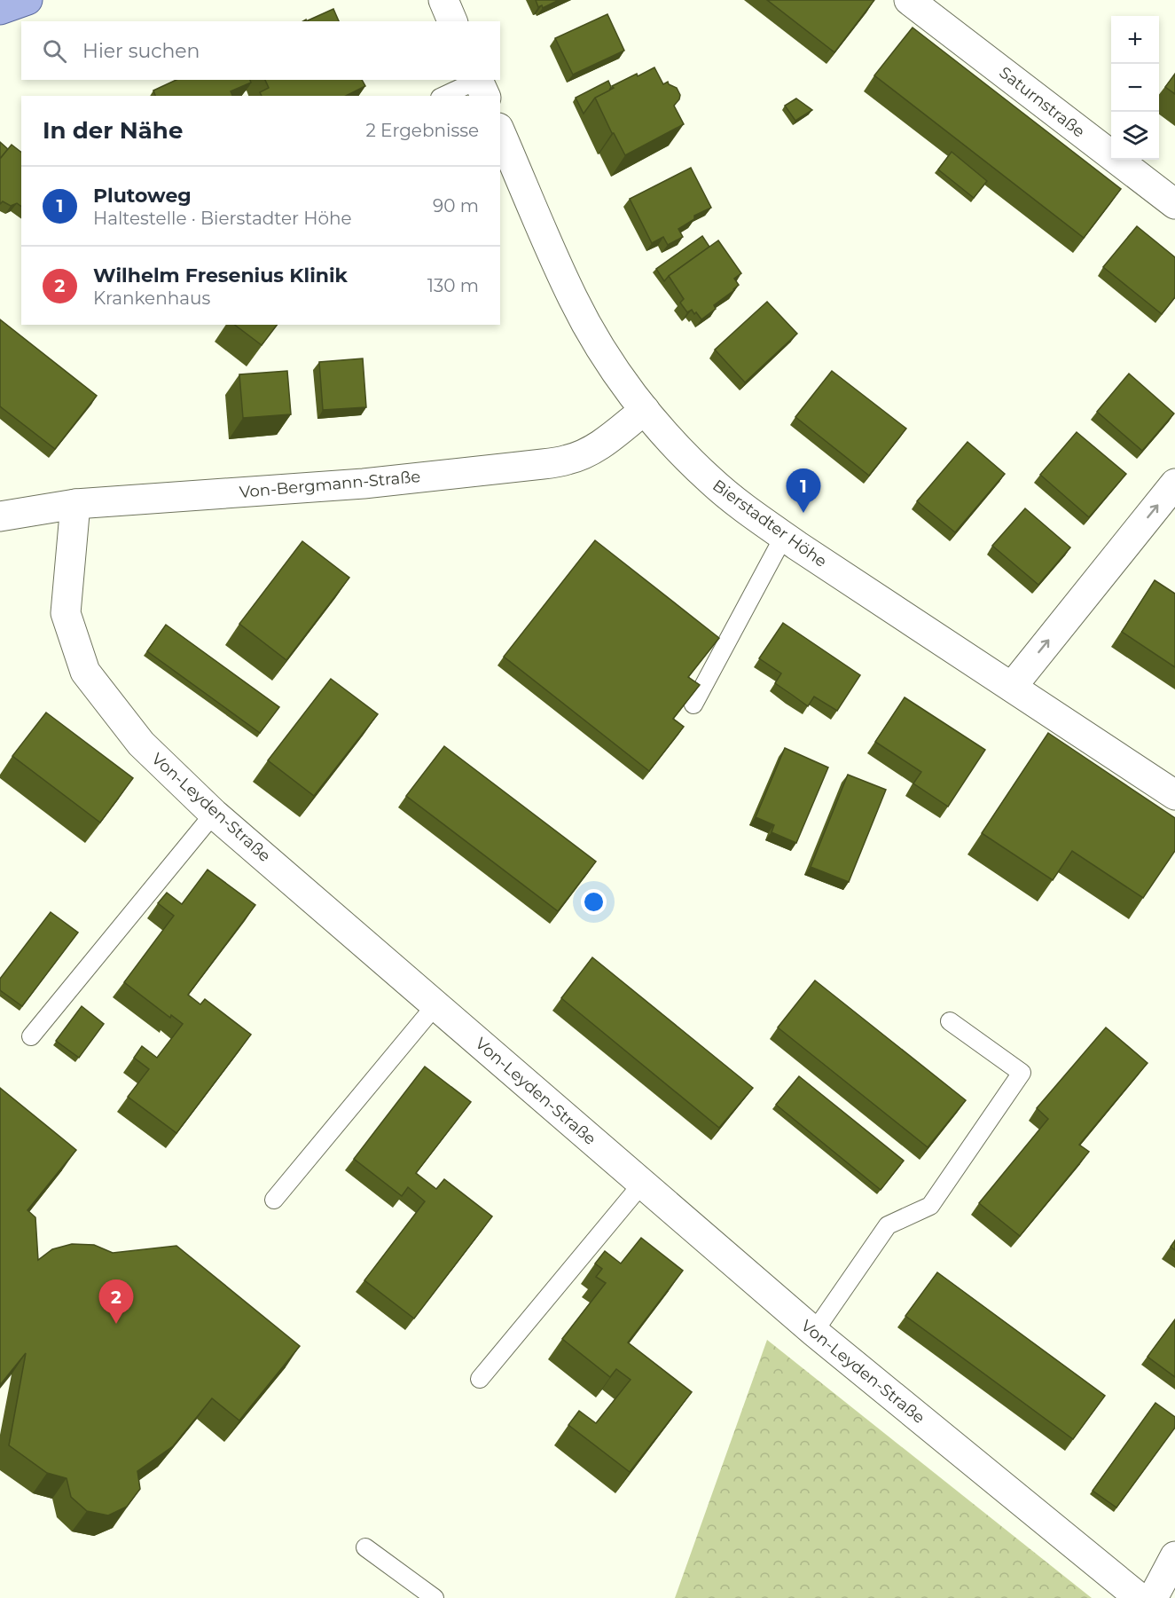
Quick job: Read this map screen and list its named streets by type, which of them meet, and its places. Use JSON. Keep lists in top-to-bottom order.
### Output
{
  "streets": {
    "street": [
      "Saturnstraße",
      "Von-Bergmann-Straße",
      "Bierstadter Höhe",
      "Von-Leyden-Straße"
    ]
  },
  "crossings": [
    ["Von-Bergmann-Straße", "Bierstadter Höhe"],
    ["Von-Bergmann-Straße", "Von-Leyden-Straße"]
  ],
  "page": {
    "map_buttons": ["+", "−"],
    "search": "Hier suchen",
    "heading": ["In der Nähe", "2 Ergebnisse"],
    "list": [
      {
        "mark": "1",
        "name": "Plutoweg",
        "note": "Haltestelle · Bierstadter Höhe",
        "value": "90 m"
      },
      {
        "mark": "2",
        "name": "Wilhelm Fresenius Klinik",
        "note": "Krankenhaus",
        "value": "130 m"
      }
    ],
    "pins": ["1", "2"]
  }
}
